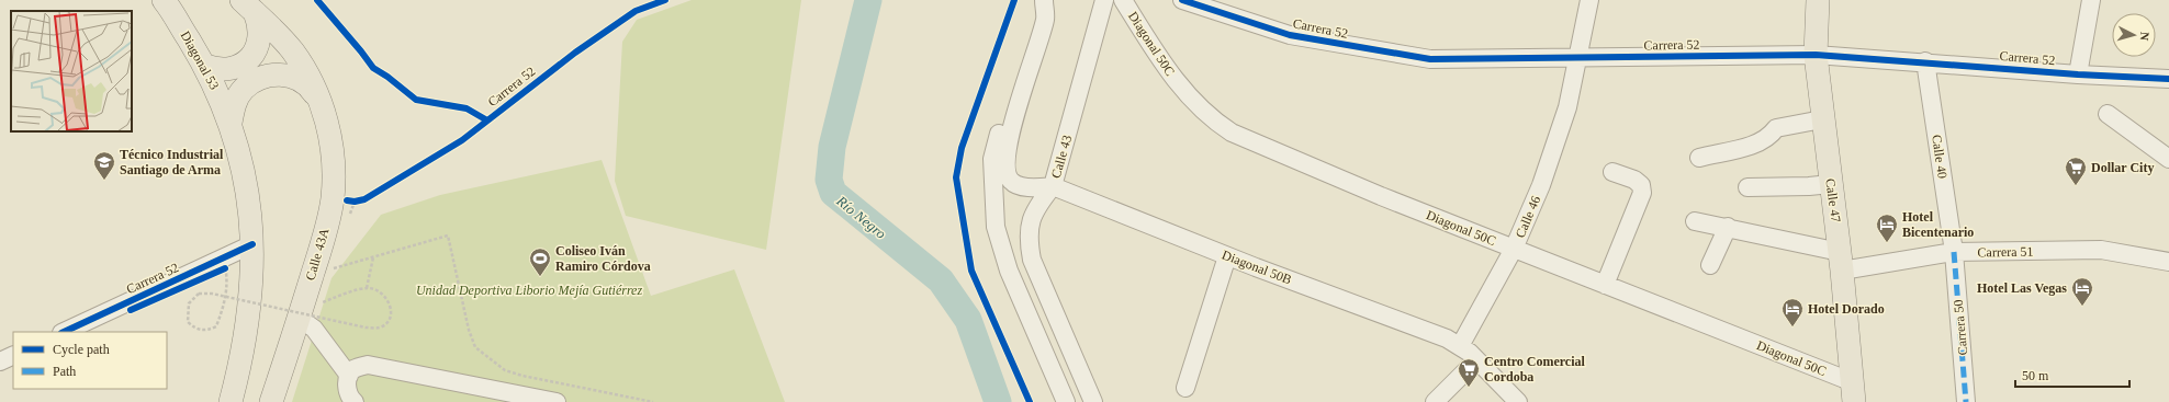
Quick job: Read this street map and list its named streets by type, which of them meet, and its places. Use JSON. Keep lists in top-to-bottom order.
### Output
{
  "streets": {
    "main road": ["Diagonal 53", "Calle 47", "Calle 43A"],
    "street": [
      "Carrera 52",
      "Diagonal 50C",
      "Calle 43",
      "Calle 40",
      "Calle 46",
      "Carrera 51",
      "Diagonal 50B",
      "Carrera 50"
    ]
  },
  "crossings": [
    ["Carrera 52", "Calle 40"],
    ["Carrera 52", "Calle 47"],
    ["Carrera 52", "Calle 46"],
    ["Diagonal 50C", "Calle 47"],
    ["Diagonal 50C", "Calle 46"],
    ["Calle 43", "Diagonal 50B"],
    ["Calle 40", "Carrera 51"],
    ["Calle 40", "Carrera 50"],
    ["Calle 47", "Carrera 51"],
    ["Calle 46", "Diagonal 50B"],
    ["Carrera 51", "Carrera 50"]
  ],
  "water": ["Río Negro"],
  "parks": ["Unidad Deportiva Liborio Mejía Gutiérrez"],
  "places": {
    "school or university": ["Técnico Industrial Santiago de Arma"],
    "supermarket": ["Dollar City", "Centro Comercial Cordoba"],
    "hotel": ["Hotel Bicentenario", "Hotel Las Vegas", "Hotel Dorado"],
    "sports": ["Coliseo Iván Ramiro Córdova"]
  },
  "legend": ["Cycle path", "Path"],
  "scale_bar": "50 m",
  "north": "right"
}
